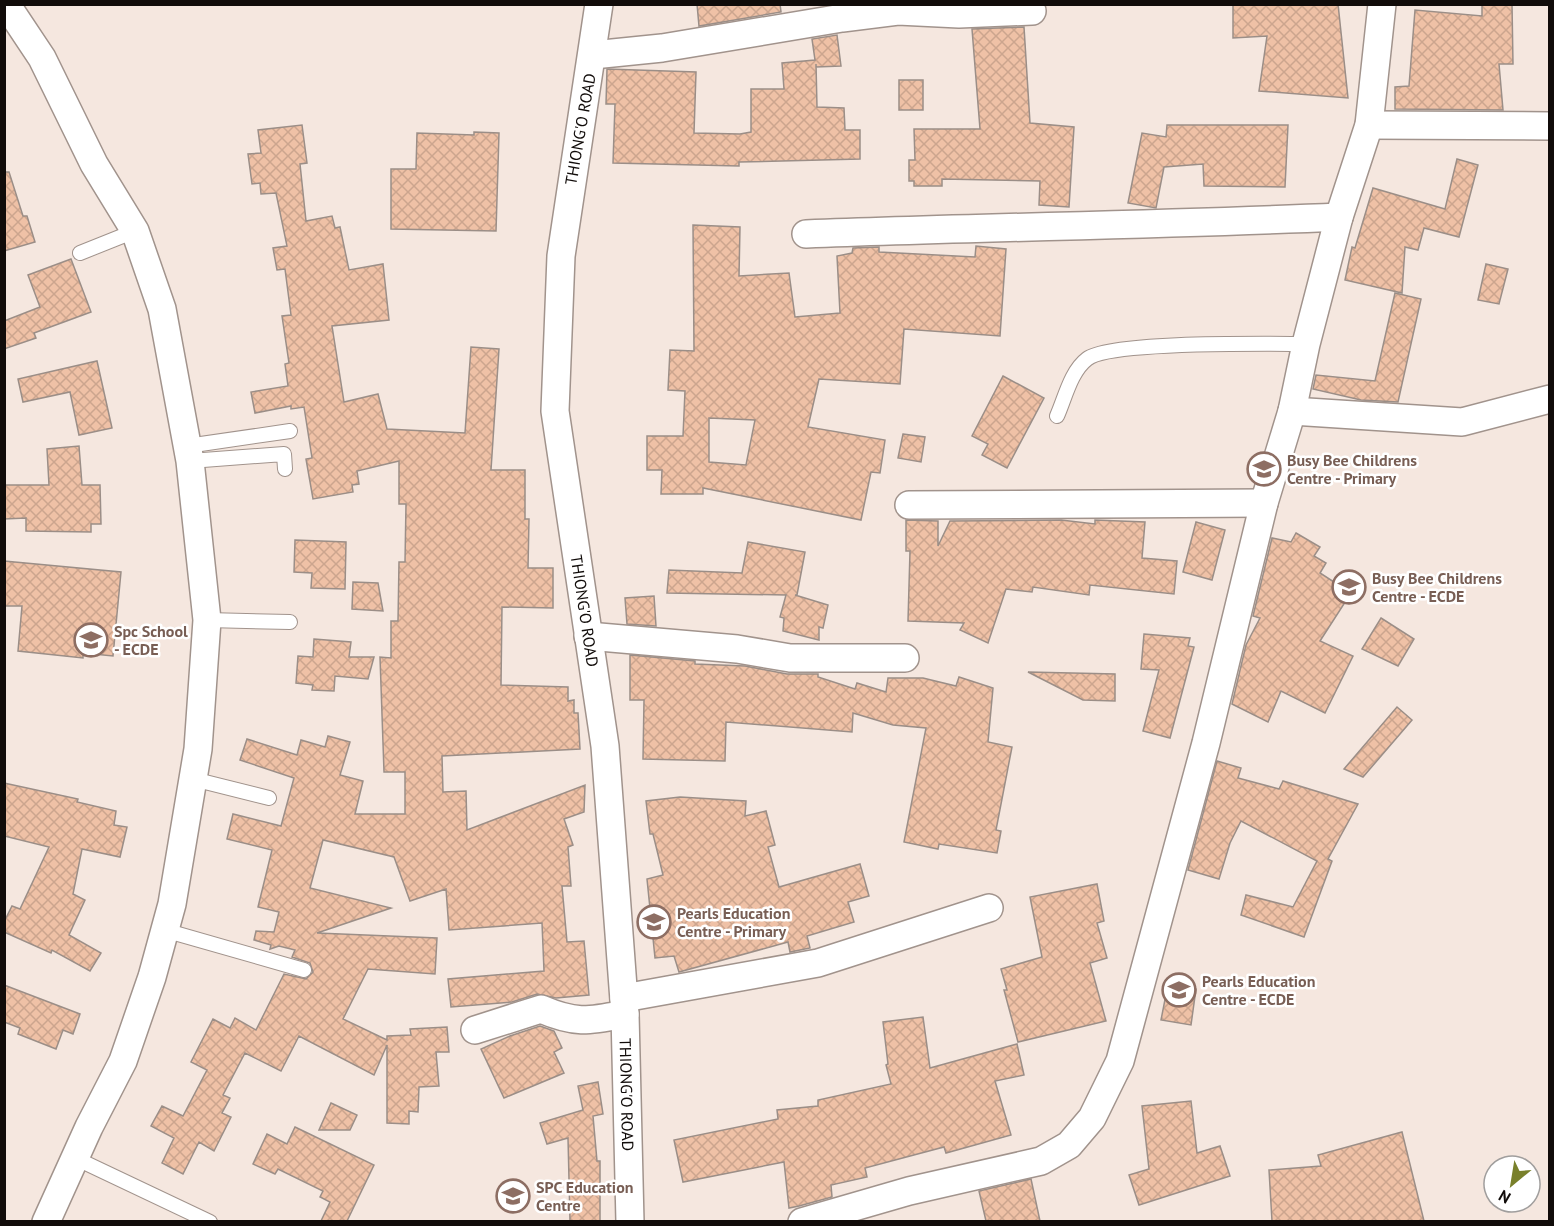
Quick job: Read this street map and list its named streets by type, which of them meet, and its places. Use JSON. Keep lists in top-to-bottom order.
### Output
{
  "streets": {
    "street": ["THIONG'O ROAD"]
  },
  "places": {
    "school or university": [
      "Busy Bee Childrens Centre - Primary",
      "Busy Bee Childrens Centre - ECDE",
      "Spc School - ECDE",
      "Pearls Education Centre - Primary",
      "Pearls Education Centre - ECDE",
      "SPC Education Centre"
    ]
  },
  "north": "bottom left"
}
